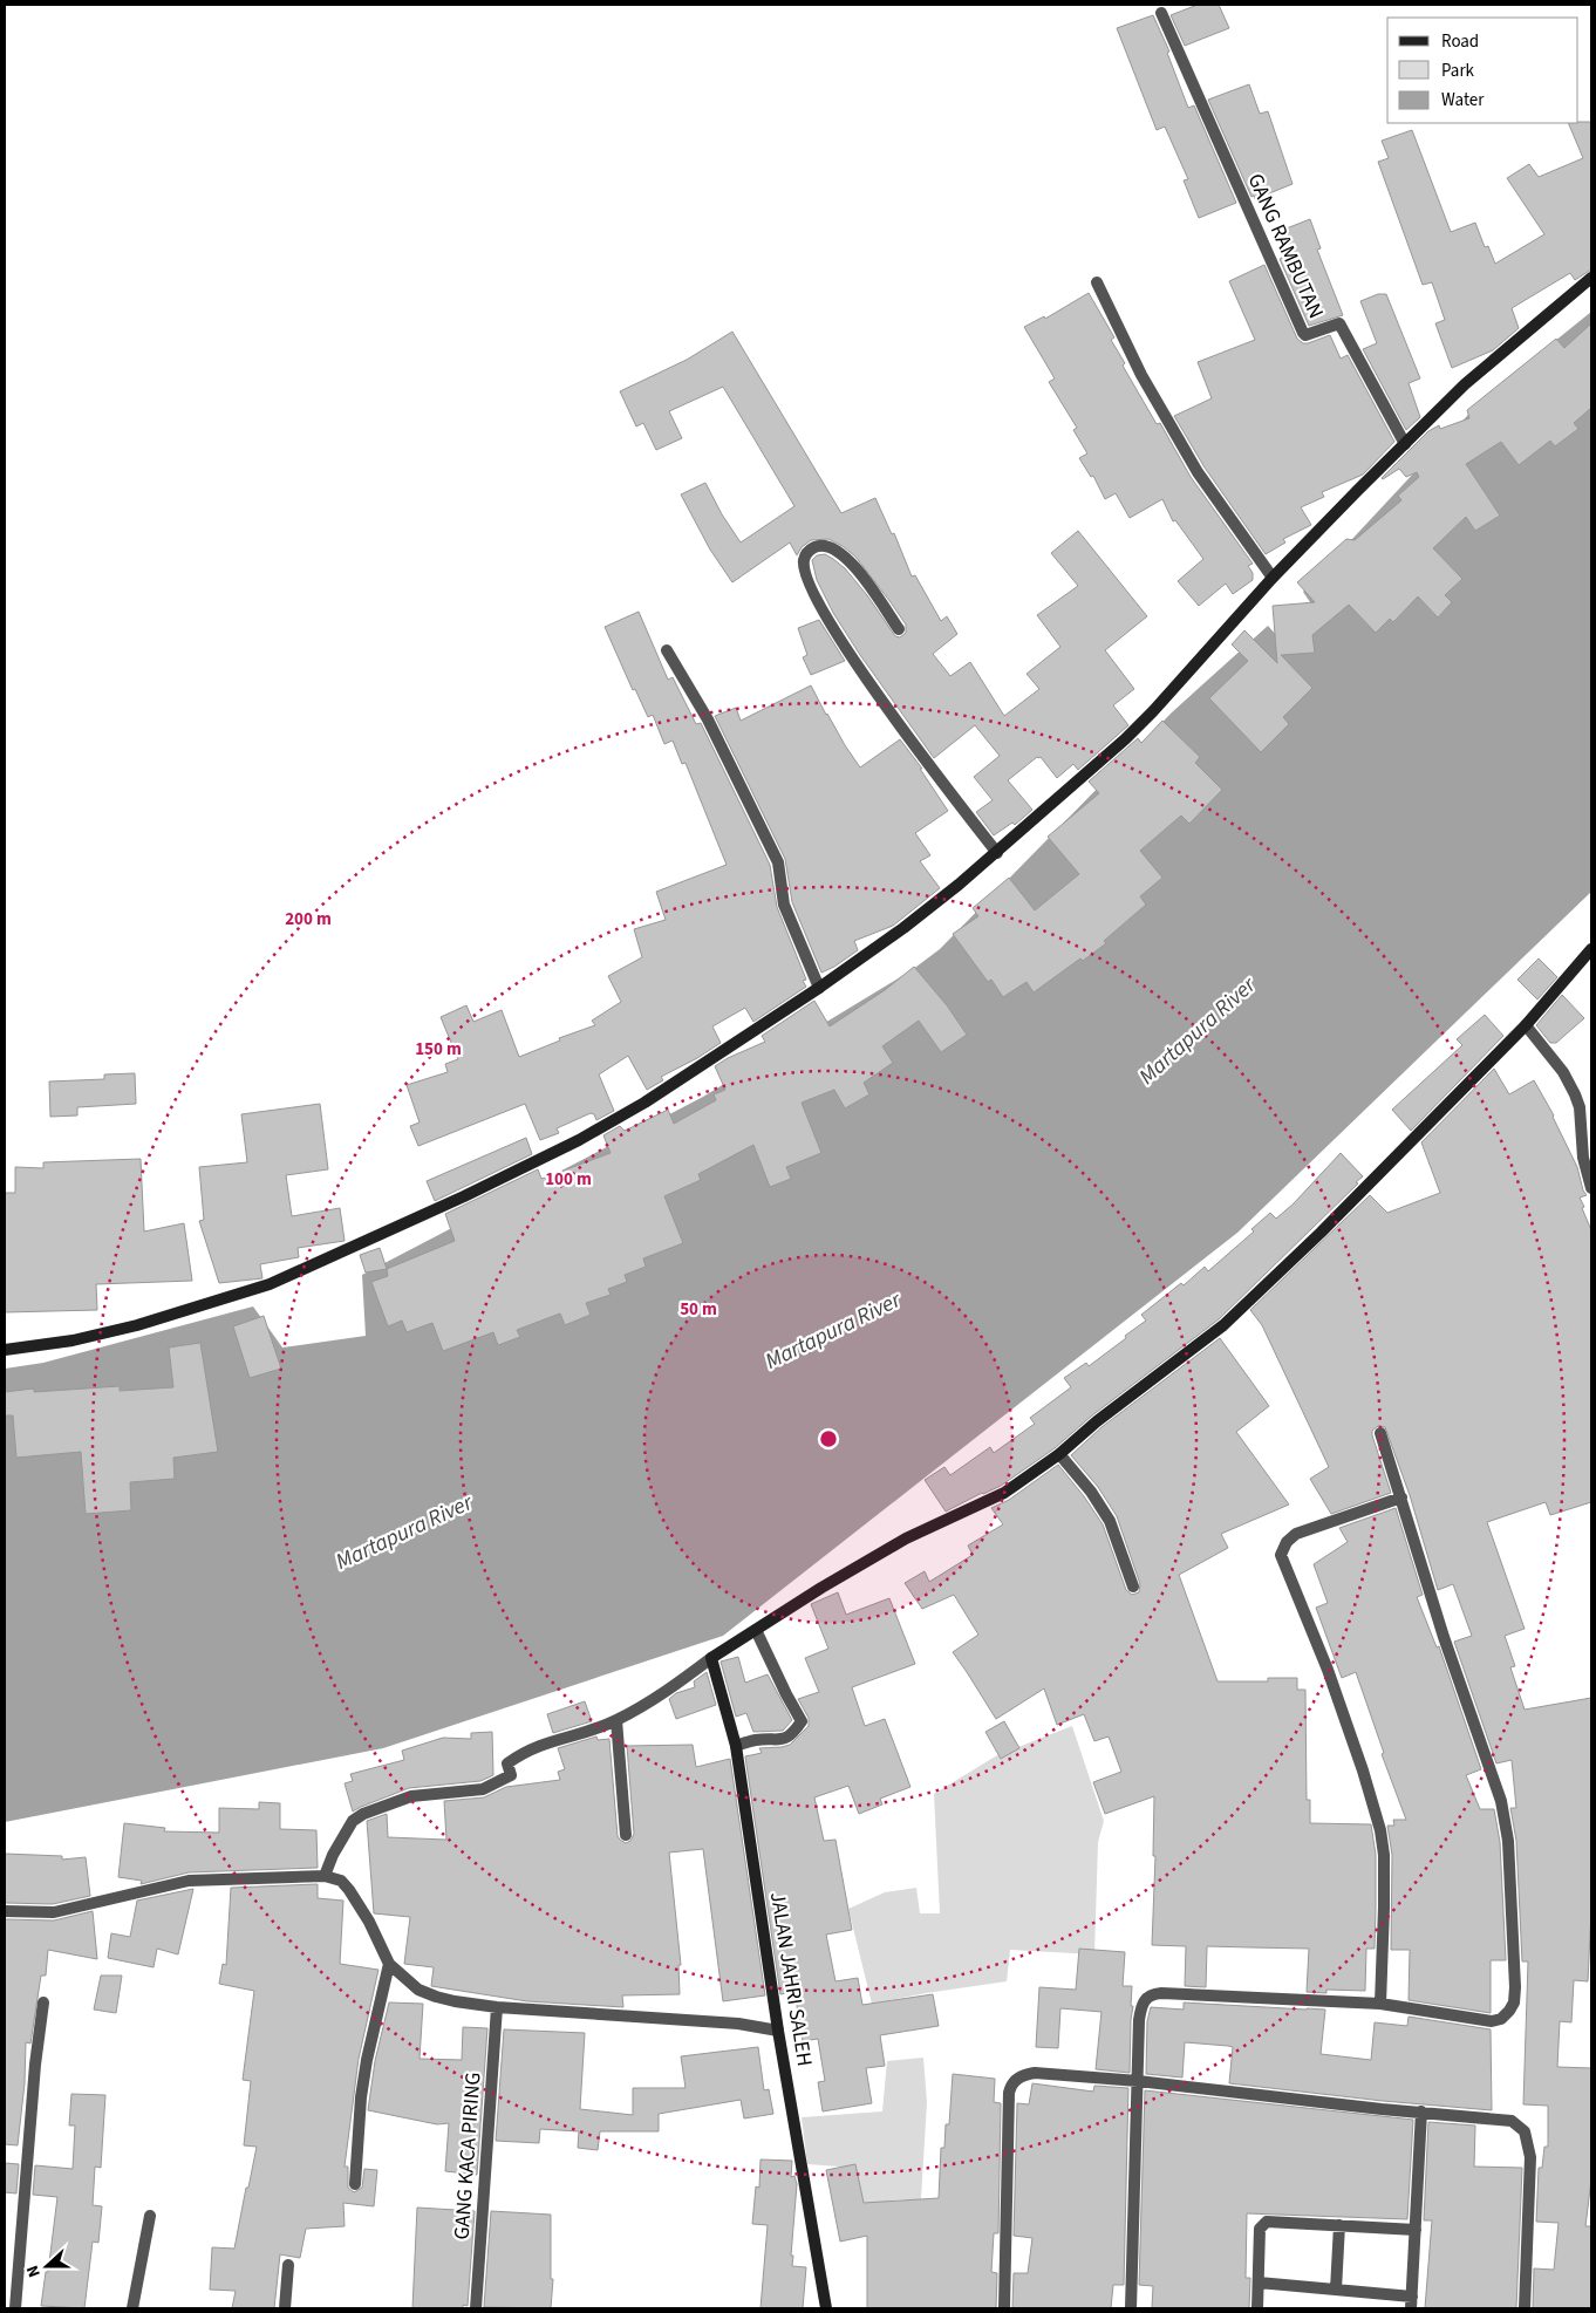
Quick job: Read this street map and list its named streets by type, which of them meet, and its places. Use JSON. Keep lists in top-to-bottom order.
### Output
{
  "streets": {
    "street": ["GANG RAMBUTAN", "JALAN JAHRI SALEH", "GANG KACA PIRING"]
  },
  "water": ["Martapura River"],
  "legend": ["Road", "Park", "Water"],
  "north": "left",
  "rings": [
    "200 m",
    "150 m",
    "100 m",
    "50 m"
  ]
}
